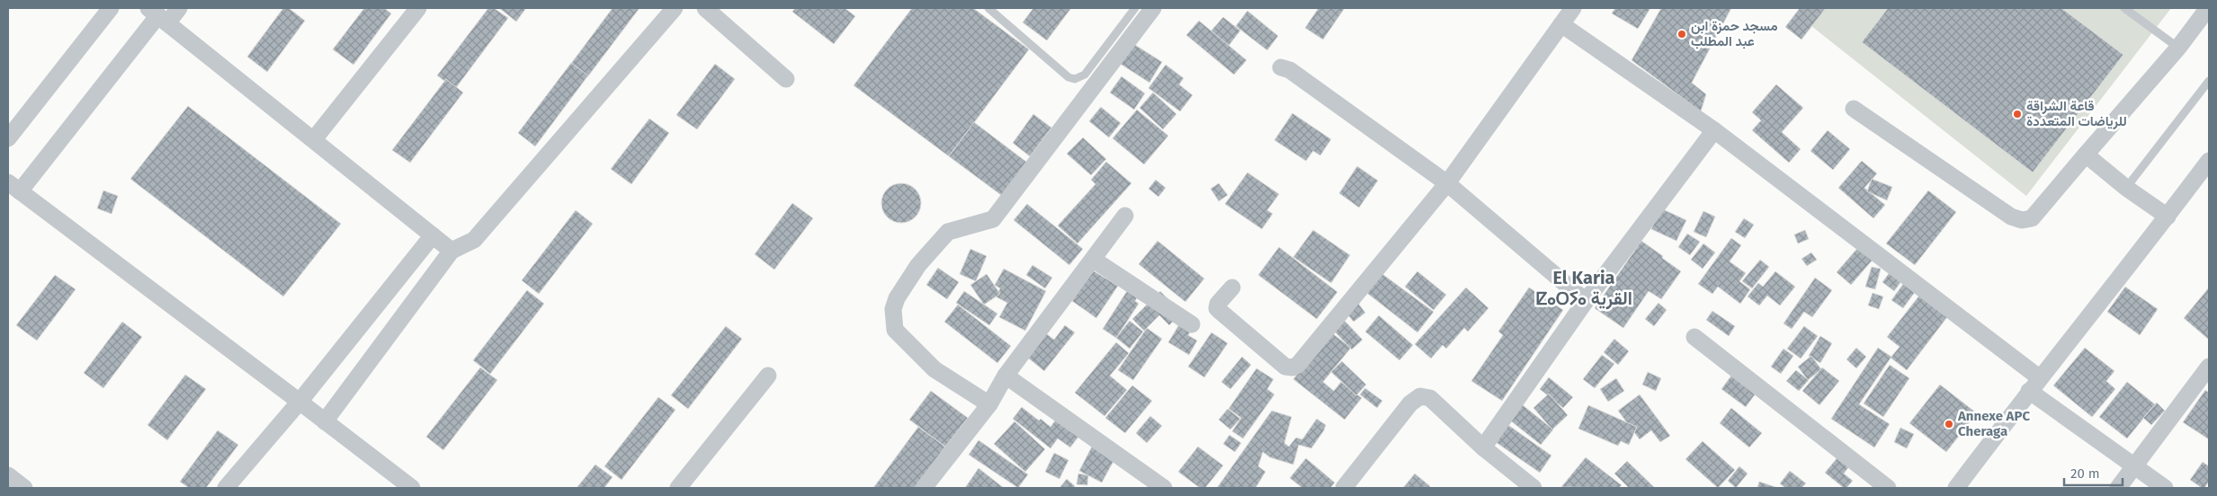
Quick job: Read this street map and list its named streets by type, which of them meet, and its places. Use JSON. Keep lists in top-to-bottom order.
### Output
{
  "districts": ["El Karia ⵇⴰⵔⵢⴰ القرية"],
  "places": ["مسجد حمزة ابن عبد المطلب", "قاعة الشراقة للرياضات المتعددة", "Annexe APC Cheraga"],
  "scale_bar": "20 m"
}
